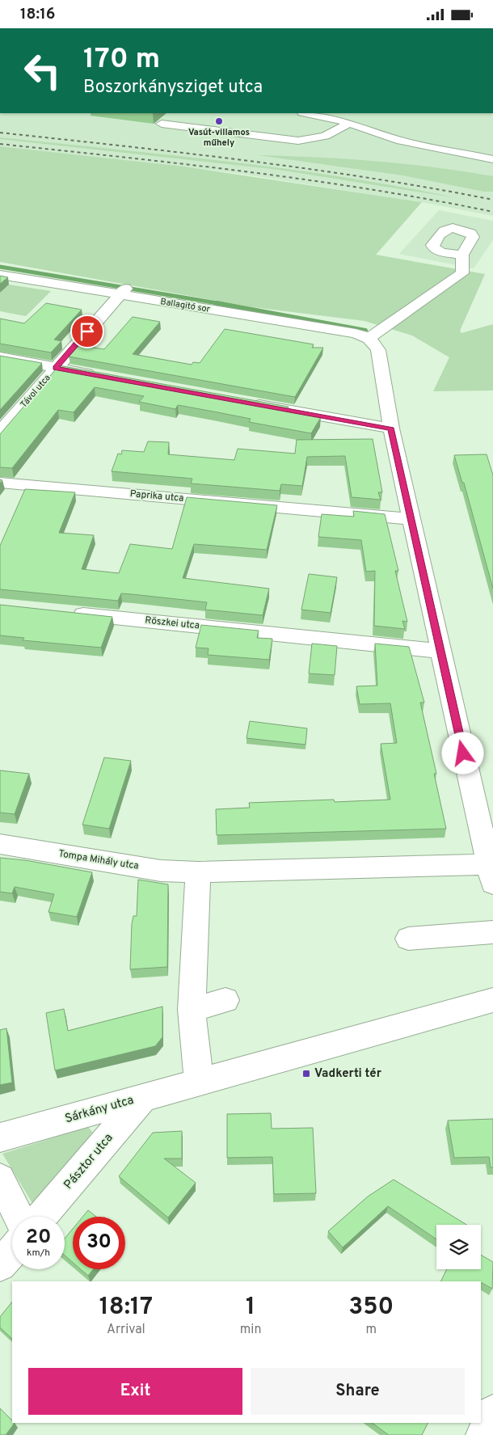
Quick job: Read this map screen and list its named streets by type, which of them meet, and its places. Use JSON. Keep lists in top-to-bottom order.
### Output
{
  "streets": {
    "street": [
      "Ballagitó sor",
      "Távol utca",
      "Paprika utca",
      "Röszkei utca",
      "Tompa Mihály utca",
      "Sárkány utca",
      "Pásztor utca"
    ]
  },
  "crossings": [
    ["Ballagitó sor", "Távol utca"],
    ["Sárkány utca", "Pásztor utca"]
  ],
  "places": {
    "other": ["Vasút-villamos műhely"],
    "transit": ["Vadkerti tér"]
  },
  "page": {
    "status": "18:16",
    "turn": ["170 m", "Boszorkánysziget utca"],
    "speed": "20 km/h",
    "limit": "30",
    "eta": [
      "18:17",
      "Arrival",
      "1",
      "min",
      "350",
      "m"
    ],
    "buttons": ["Exit", "Share"]
  }
}
